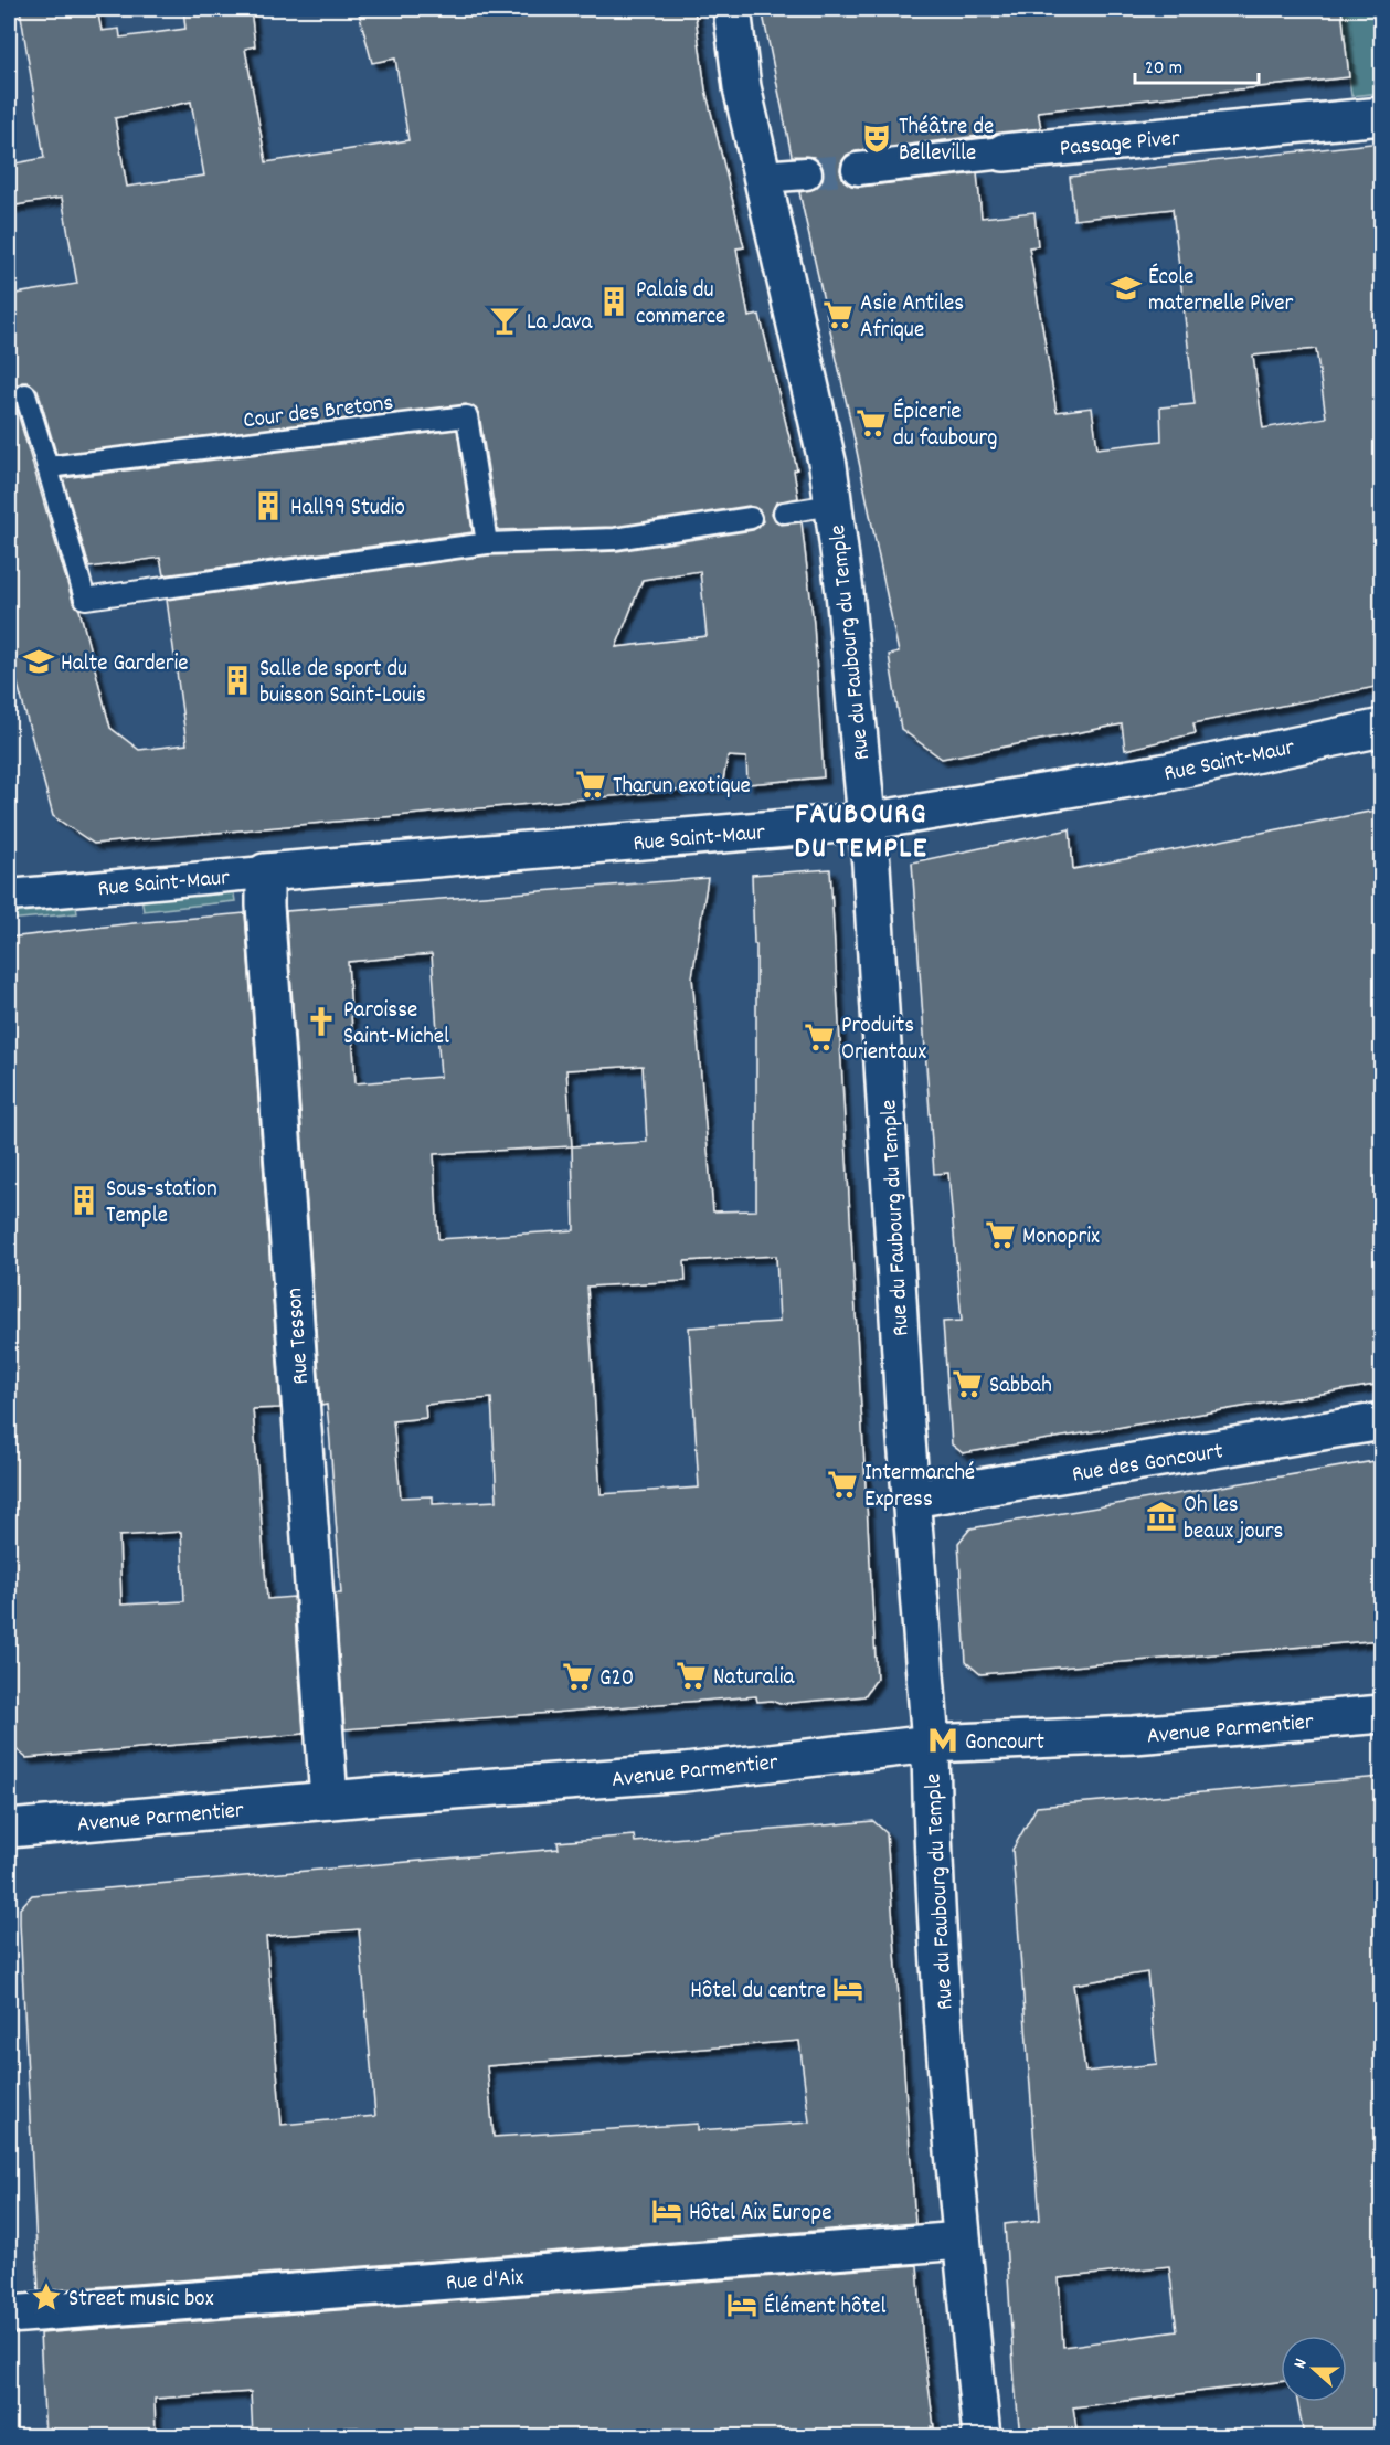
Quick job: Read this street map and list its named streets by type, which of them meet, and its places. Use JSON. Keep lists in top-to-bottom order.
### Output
{
  "streets": {
    "street": [
      "Passage Piver",
      "Rue du Faubourg du Temple",
      "Rue Saint-Maur",
      "Rue Tesson",
      "Rue des Goncourt",
      "Avenue Parmentier",
      "Rue d'Aix"
    ],
    "lane": ["Cour des Bretons"]
  },
  "crossings": [
    ["Rue du Faubourg du Temple", "Rue Saint-Maur"],
    ["Rue du Faubourg du Temple", "Rue des Goncourt"],
    ["Rue du Faubourg du Temple", "Avenue Parmentier"],
    ["Rue du Faubourg du Temple", "Rue d'Aix"],
    ["Rue Saint-Maur", "Rue Tesson"],
    ["Rue Tesson", "Avenue Parmentier"]
  ],
  "districts": ["FAUBOURG DU TEMPLE"],
  "places": {
    "theatre": ["Théâtre de Belleville"],
    "school or university": ["École maternelle Piver", "Halte Garderie"],
    "building": [
      "Palais du commerce",
      "Hall99 Studio",
      "Salle de sport du buisson Saint-Louis",
      "Sous-station Temple"
    ],
    "supermarket": [
      "Asie Antiles Afrique",
      "Épicerie du faubourg",
      "Tharun exotique",
      "Produits Orientaux",
      "Monoprix",
      "Sabbah",
      "Intermarché Express",
      "Naturalia",
      "G20"
    ],
    "bar": ["La Java"],
    "church": ["Paroisse Saint-Michel"],
    "museum": ["Oh les beaux jours"],
    "metro station": ["Goncourt"],
    "hotel": ["Hôtel du centre", "Hôtel Aix Europe", "Élément hôtel"],
    "place": ["Street music box"]
  },
  "scale_bar": "20 m",
  "north": "left"
}
